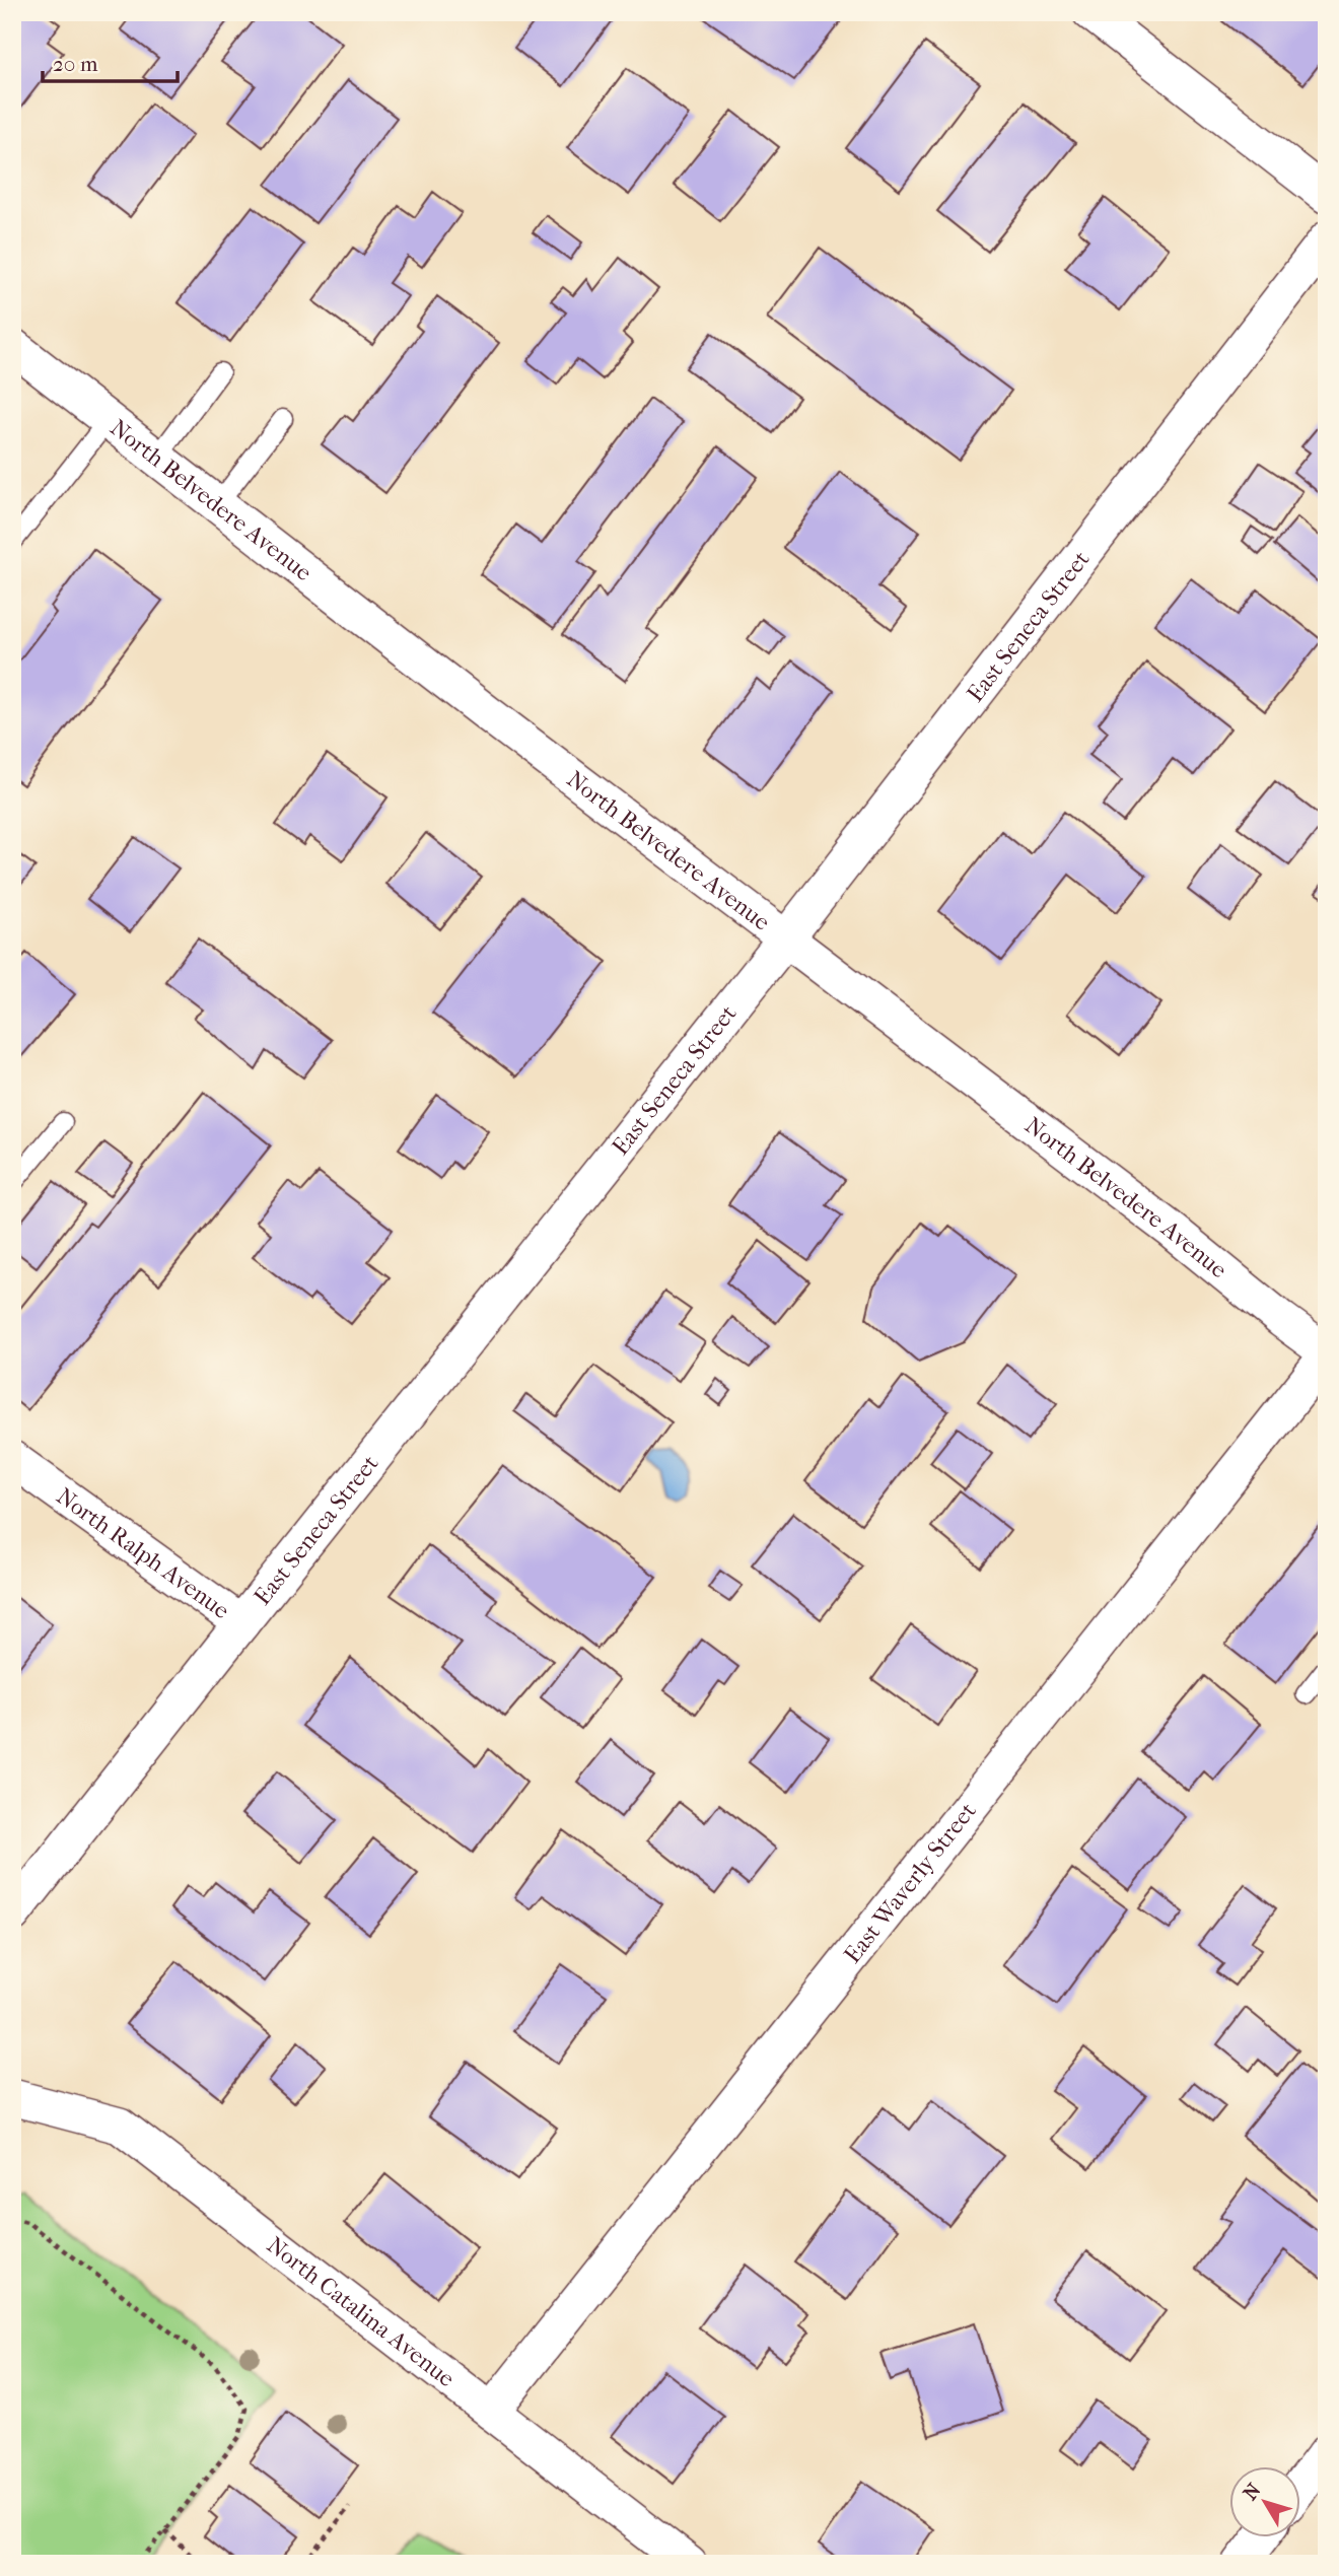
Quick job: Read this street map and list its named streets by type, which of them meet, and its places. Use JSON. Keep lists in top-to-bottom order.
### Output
{
  "streets": {
    "street": [
      "North Belvedere Avenue",
      "East Seneca Street",
      "North Ralph Avenue",
      "East Waverly Street",
      "North Catalina Avenue"
    ]
  },
  "crossings": [
    ["North Belvedere Avenue", "East Seneca Street"],
    ["North Belvedere Avenue", "East Waverly Street"],
    ["East Seneca Street", "North Ralph Avenue"],
    ["East Waverly Street", "North Catalina Avenue"]
  ],
  "scale_bar": "20 m",
  "north": "top left"
}
